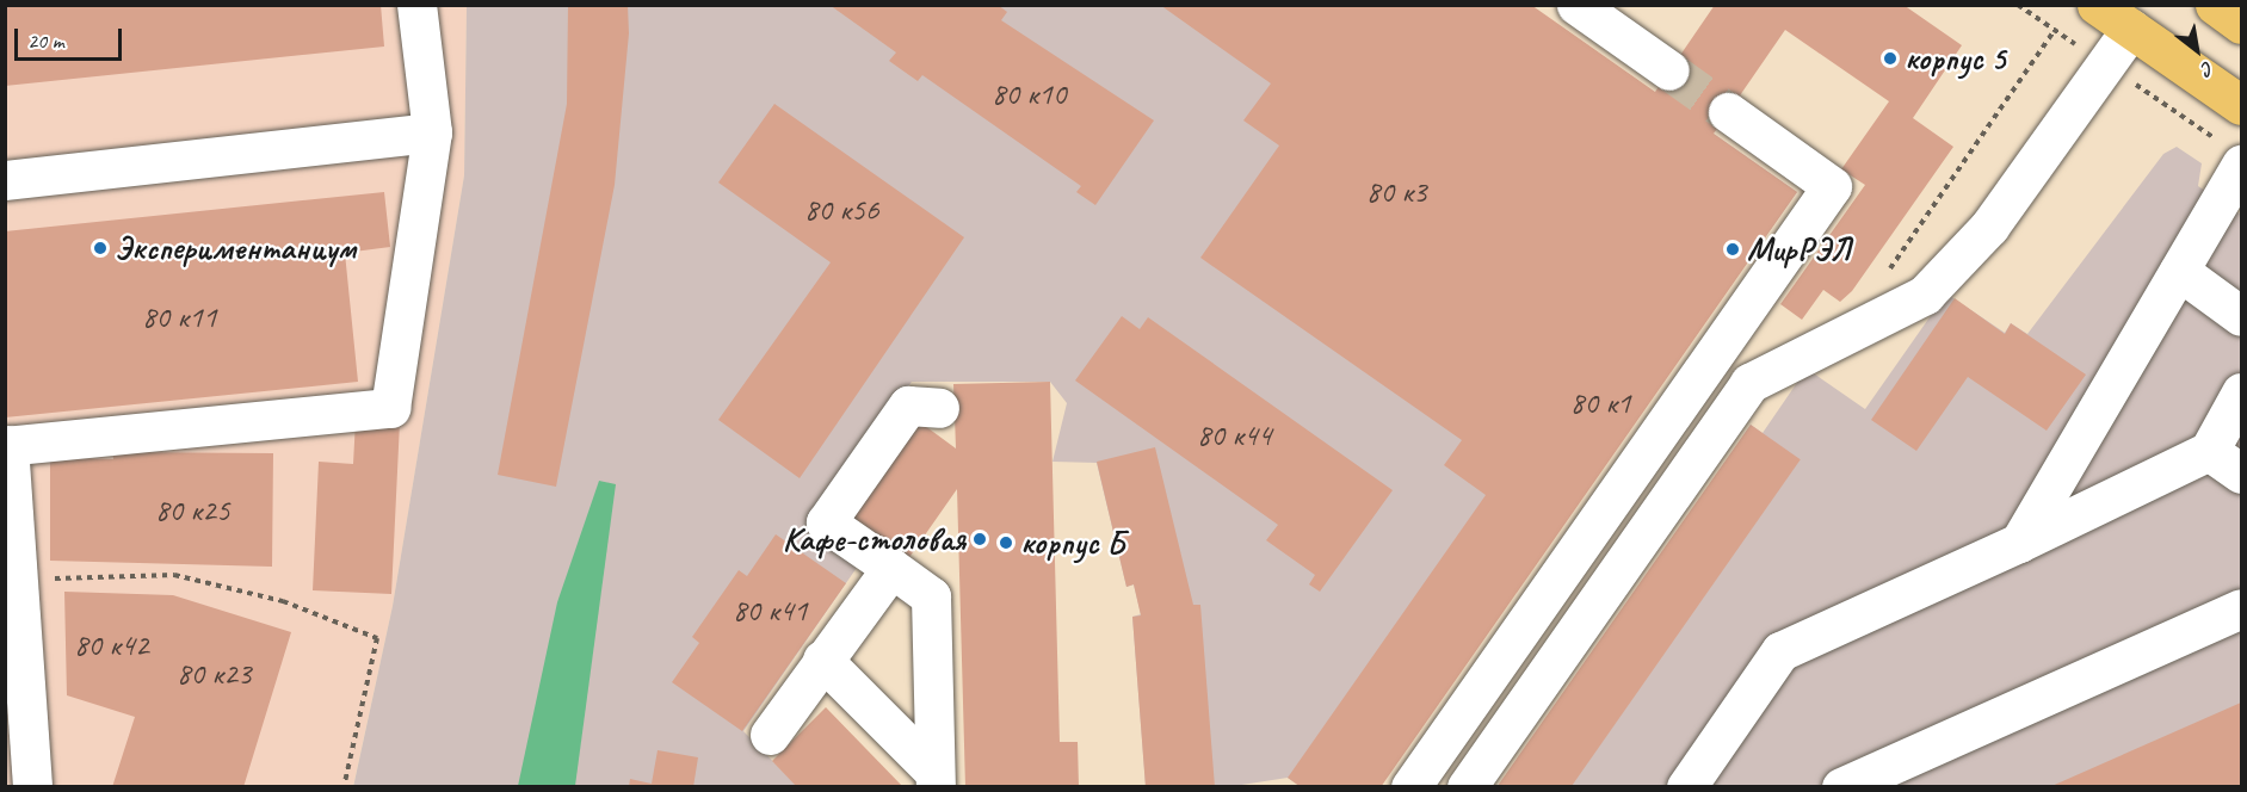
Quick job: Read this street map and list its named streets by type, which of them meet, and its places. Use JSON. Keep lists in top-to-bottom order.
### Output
{
  "places": [
    "корпус 5",
    "Экспериментаниум",
    "МирРЭЛ",
    "Кафе-столовая",
    "корпус Б"
  ],
  "house_numbers": [
    "80 к10",
    "80 к3",
    "80 к56",
    "80 к11",
    "80 к1",
    "80 к44",
    "80 к25",
    "80 к41",
    "80 к42",
    "80 к23"
  ],
  "scale_bar": "20 m",
  "north": "bottom right"
}
